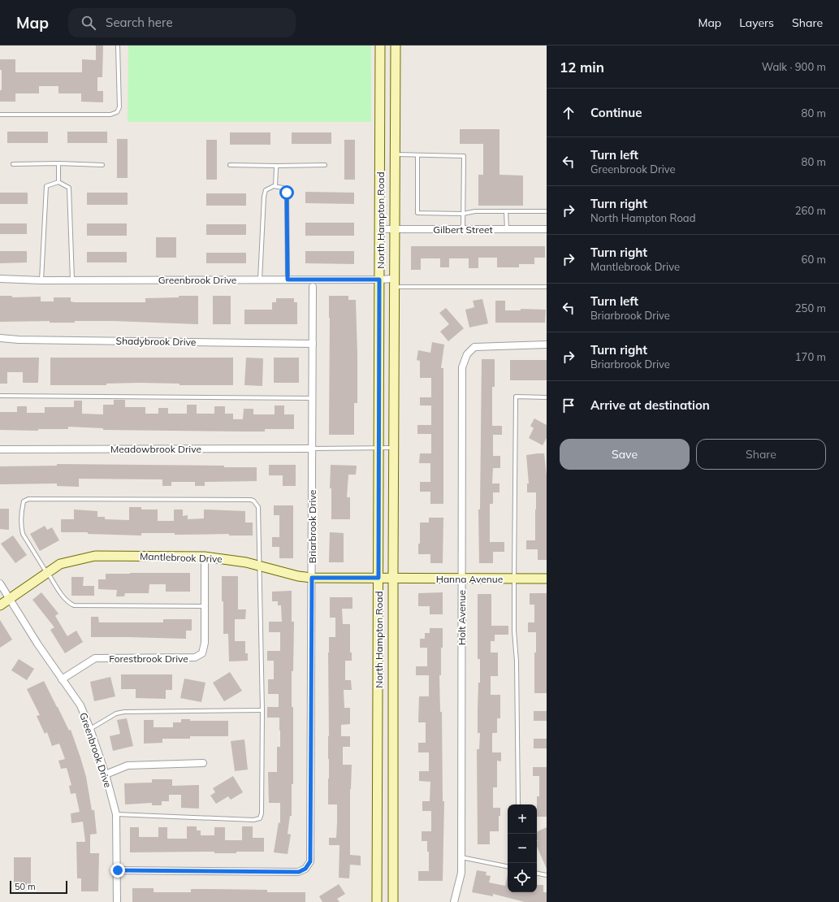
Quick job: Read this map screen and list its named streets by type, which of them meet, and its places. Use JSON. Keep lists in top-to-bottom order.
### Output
{
  "streets": {
    "main road": ["North Hampton Road", "Mantlebrook Drive", "Hanna Avenue"],
    "street": [
      "Gilbert Street",
      "Greenbrook Drive",
      "Shadybrook Drive",
      "Meadowbrook Drive",
      "Briarbrook Drive",
      "Holt Avenue",
      "Forestbrook Drive"
    ]
  },
  "crossings": [
    ["North Hampton Road", "Gilbert Street"],
    ["North Hampton Road", "Greenbrook Drive"],
    ["North Hampton Road", "Mantlebrook Drive"],
    ["North Hampton Road", "Hanna Avenue"],
    ["Greenbrook Drive", "Briarbrook Drive"],
    ["Greenbrook Drive", "Mantlebrook Drive"],
    ["Greenbrook Drive", "Forestbrook Drive"],
    ["Shadybrook Drive", "Briarbrook Drive"],
    ["Meadowbrook Drive", "Briarbrook Drive"],
    ["Briarbrook Drive", "Mantlebrook Drive"],
    ["Mantlebrook Drive", "Hanna Avenue"],
    ["Mantlebrook Drive", "Forestbrook Drive"],
    ["Hanna Avenue", "Holt Avenue"]
  ],
  "scale_bar": "50 m",
  "page": {
    "header": "Map",
    "search": "Search here",
    "nav": ["Map", "Layers", "Share"],
    "heading": ["12 min", "Walk · 900 m"],
    "list": [
      ["Continue", "80 m"],
      ["Turn left", "Greenbrook Drive", "80 m"],
      ["Turn right", "North Hampton Road", "260 m"],
      ["Turn right", "Mantlebrook Drive", "60 m"],
      ["Turn left", "Briarbrook Drive", "250 m"],
      ["Turn right", "Briarbrook Drive", "170 m"],
      "Arrive at destination"
    ],
    "buttons": ["Save", "Share"],
    "map_buttons": ["+", "−"],
    "scale": "50 m"
  }
}
